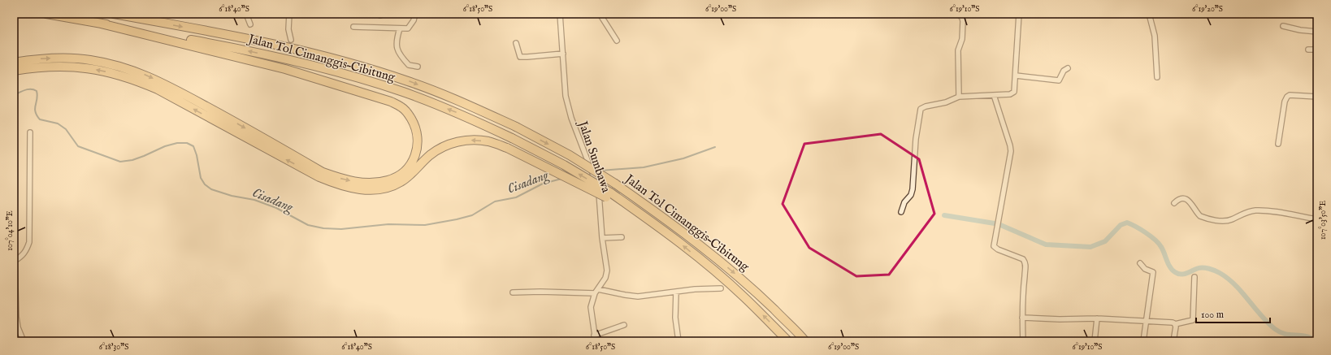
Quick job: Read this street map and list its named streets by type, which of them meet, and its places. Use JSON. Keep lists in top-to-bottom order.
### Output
{
  "streets": {
    "highway": ["Jalan Tol Cimanggis–Cibitung"],
    "street": ["Jalan Sumbawa"]
  },
  "water": ["Cisadang"],
  "scale_bar": "100 m",
  "coordinates": [
    "6°18'40\"S",
    "6°18'50\"S",
    "6°19'00\"S",
    "6°19'10\"S",
    "6°19'20\"S",
    "107°03'50\"E",
    "107°04'10\"E",
    "6°18'30\"S"
  ]
}
